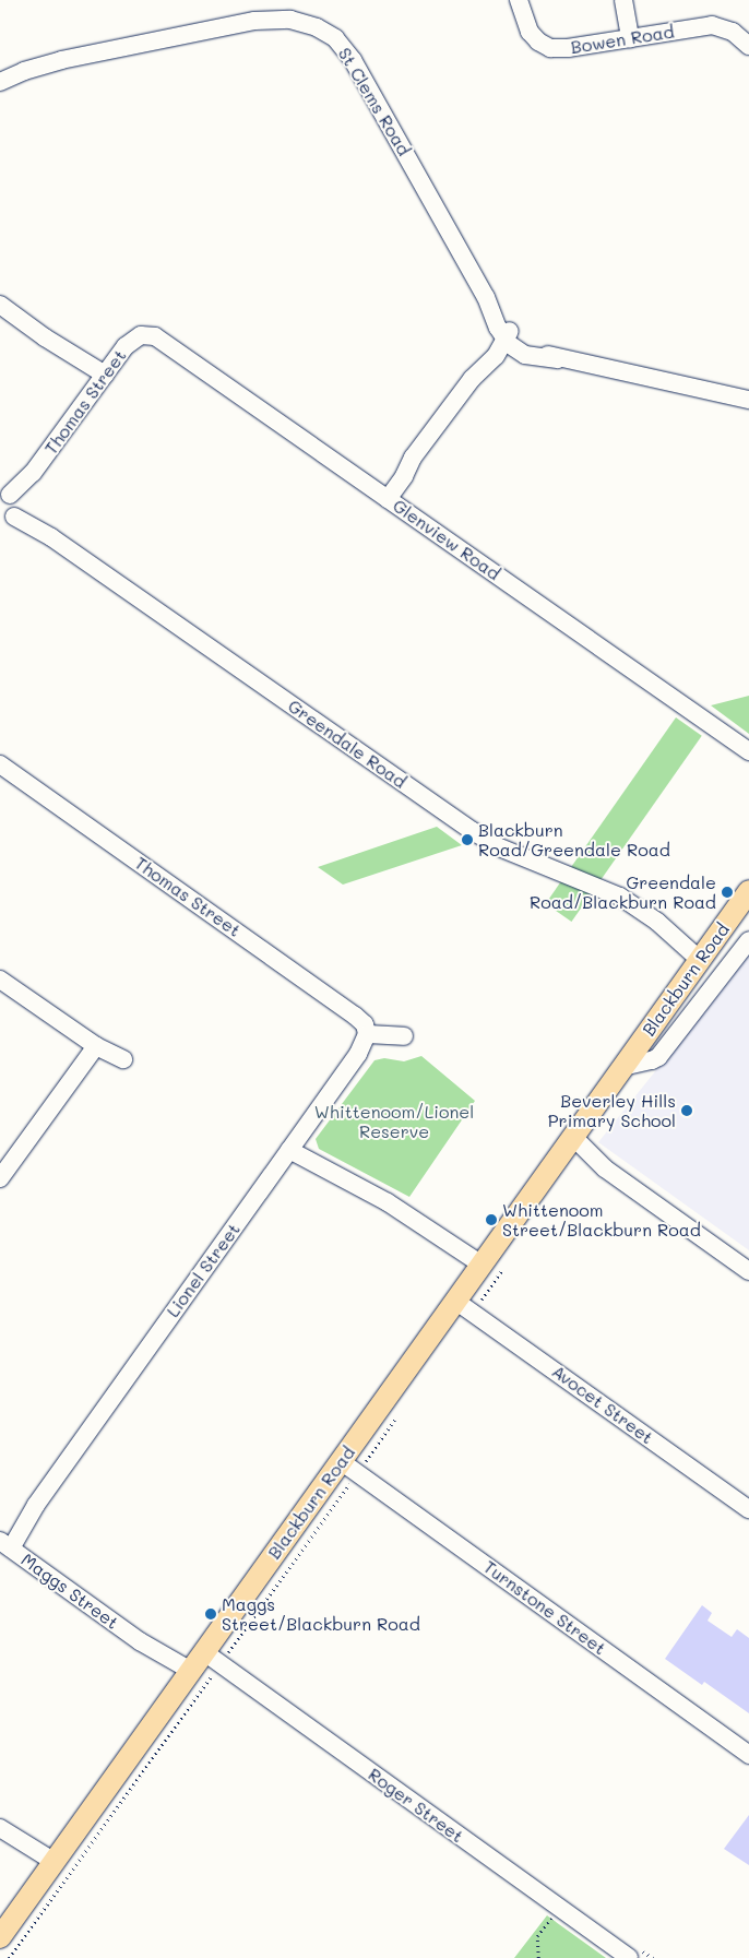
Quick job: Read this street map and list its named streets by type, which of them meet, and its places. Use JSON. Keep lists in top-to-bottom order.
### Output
{
  "streets": {
    "main road": ["Blackburn Road"],
    "street": [
      "Bowen Road",
      "St Clems Road",
      "Thomas Street",
      "Glenview Road",
      "Greendale Road",
      "Lionel Street",
      "Avocet Street",
      "Maggs Street",
      "Turnstone Street",
      "Roger Street"
    ]
  },
  "crossings": [
    ["Thomas Street", "Glenview Road"],
    ["Thomas Street", "Greendale Road"],
    ["Thomas Street", "Lionel Street"],
    ["Greendale Road", "Blackburn Road"],
    ["Blackburn Road", "Avocet Street"],
    ["Blackburn Road", "Maggs Street"],
    ["Blackburn Road", "Turnstone Street"],
    ["Blackburn Road", "Roger Street"],
    ["Lionel Street", "Maggs Street"]
  ],
  "parks": ["Whittenoom/Lionel Reserve"],
  "places": [
    "Blackburn Road/Greendale Road",
    "Greendale Road/Blackburn Road",
    "Beverley Hills Primary School",
    "Whittenoom Street/Blackburn Road",
    "Maggs Street/Blackburn Road"
  ]
}
